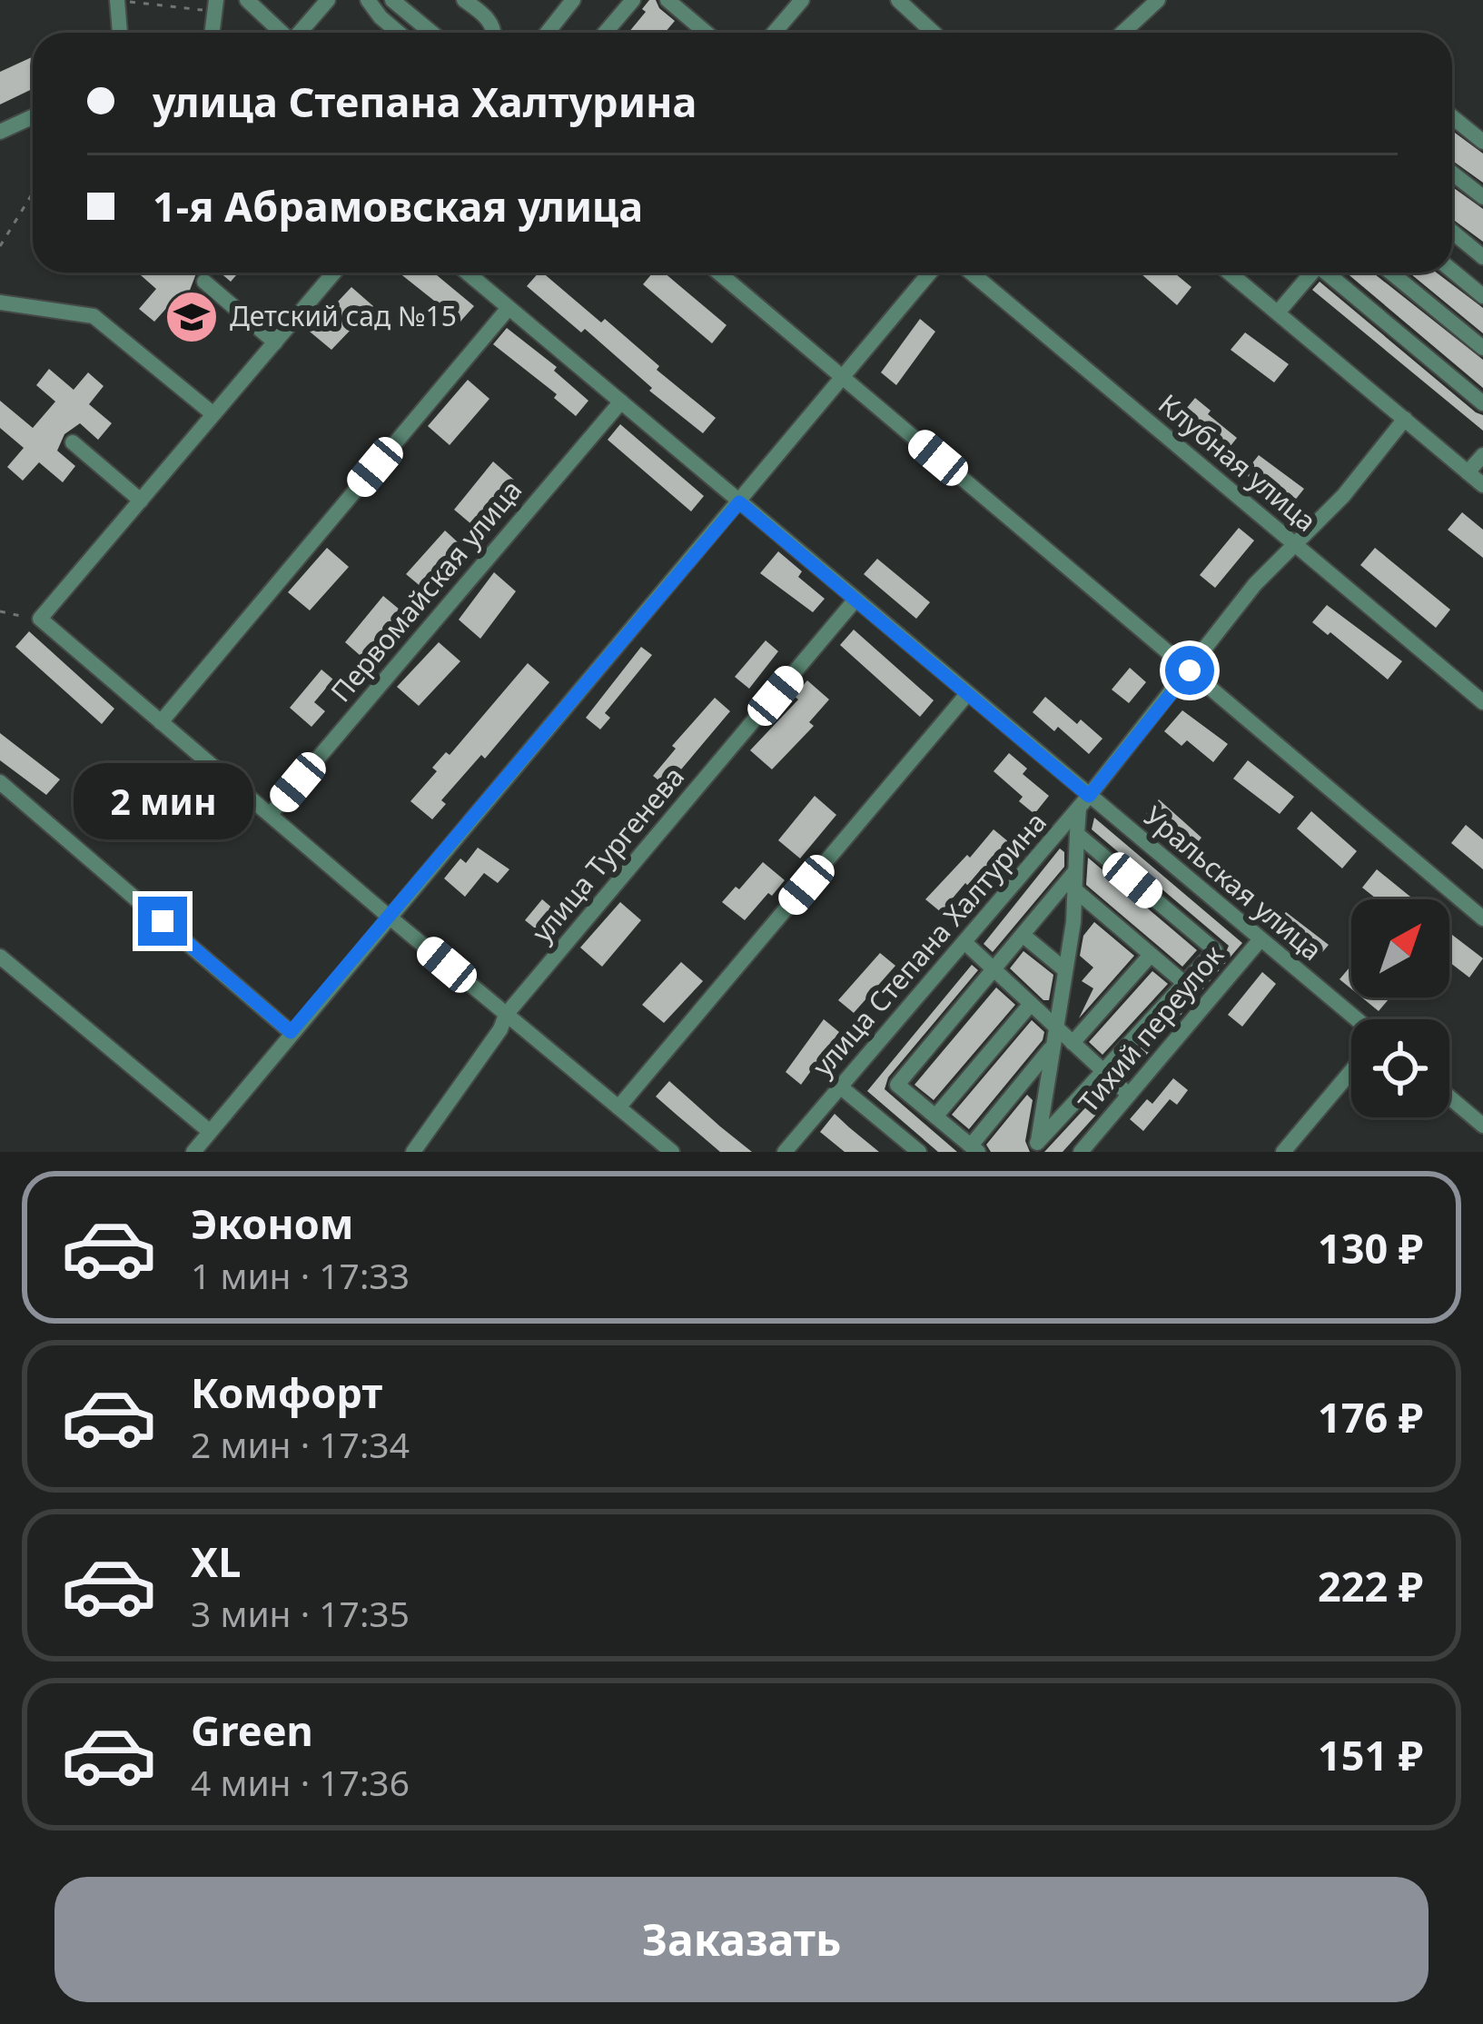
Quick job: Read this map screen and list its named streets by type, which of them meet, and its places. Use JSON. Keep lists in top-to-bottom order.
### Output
{
  "streets": {
    "street": [
      "Клубная улица",
      "Первомайская улица",
      "улица Тургенева",
      "Уральская улица",
      "улица Степана Халтурина",
      "Тихий переулок"
    ]
  },
  "crossings": [
    ["Клубная улица", "улица Степана Халтурина"],
    ["Первомайская улица", "Уральская улица"],
    ["улица Тургенева", "Уральская улица"],
    ["Уральская улица", "улица Степана Халтурина"],
    ["Уральская улица", "Тихий переулок"]
  ],
  "places": {
    "school or university": ["Детский сад №15"]
  },
  "north": "top right",
  "page": {
    "banner": ["улица Степана Халтурина", "1-я Абрамовская улица"],
    "bubble": "2 мин",
    "list": [
      {
        "name": "Эконом",
        "note": "1 мин · 17:33",
        "value": "130 ₽"
      },
      {
        "name": "Комфорт",
        "note": "2 мин · 17:34",
        "value": "176 ₽"
      },
      {
        "name": "XL",
        "note": "3 мин · 17:35",
        "value": "222 ₽"
      },
      {
        "name": "Green",
        "note": "4 мин · 17:36",
        "value": "151 ₽"
      }
    ],
    "buttons": "Заказать"
  }
}
